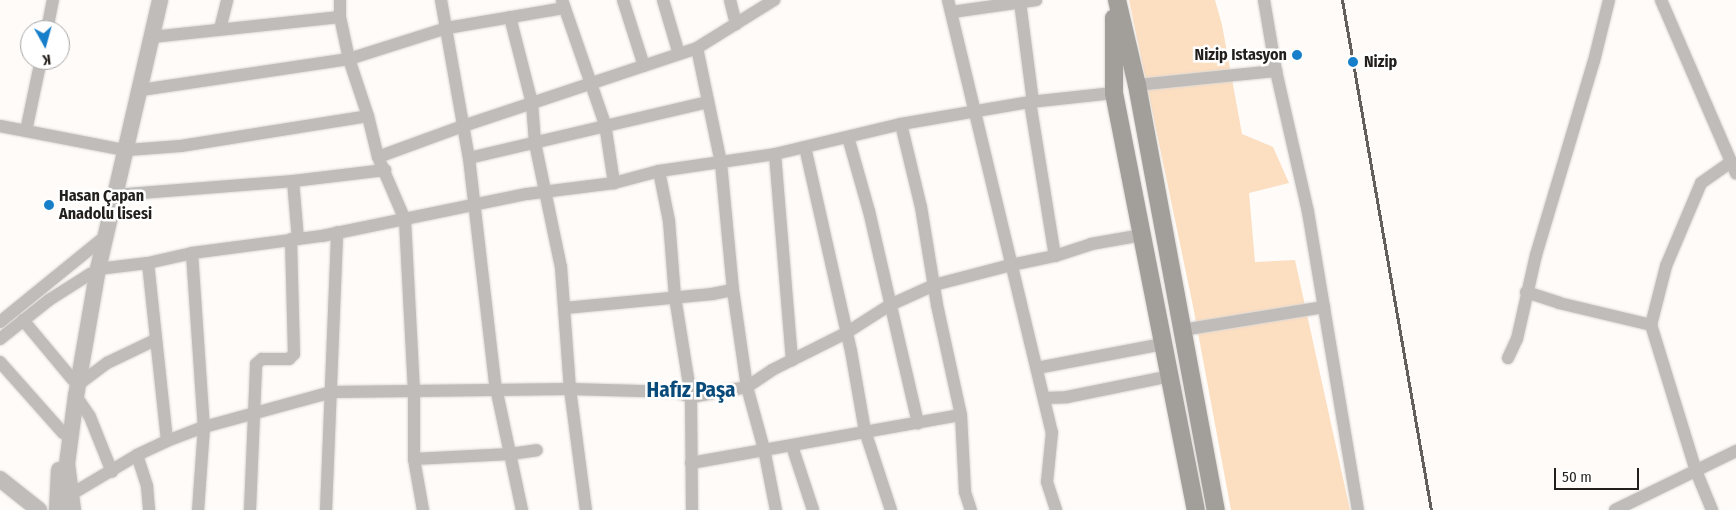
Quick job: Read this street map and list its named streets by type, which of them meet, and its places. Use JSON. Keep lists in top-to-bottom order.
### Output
{
  "districts": ["Hafız Paşa"],
  "places": ["Nizip Istasyon", "Nizip", "Hasan Çapan Anadolu lisesi"],
  "scale_bar": "50 m",
  "north": "bottom"
}
